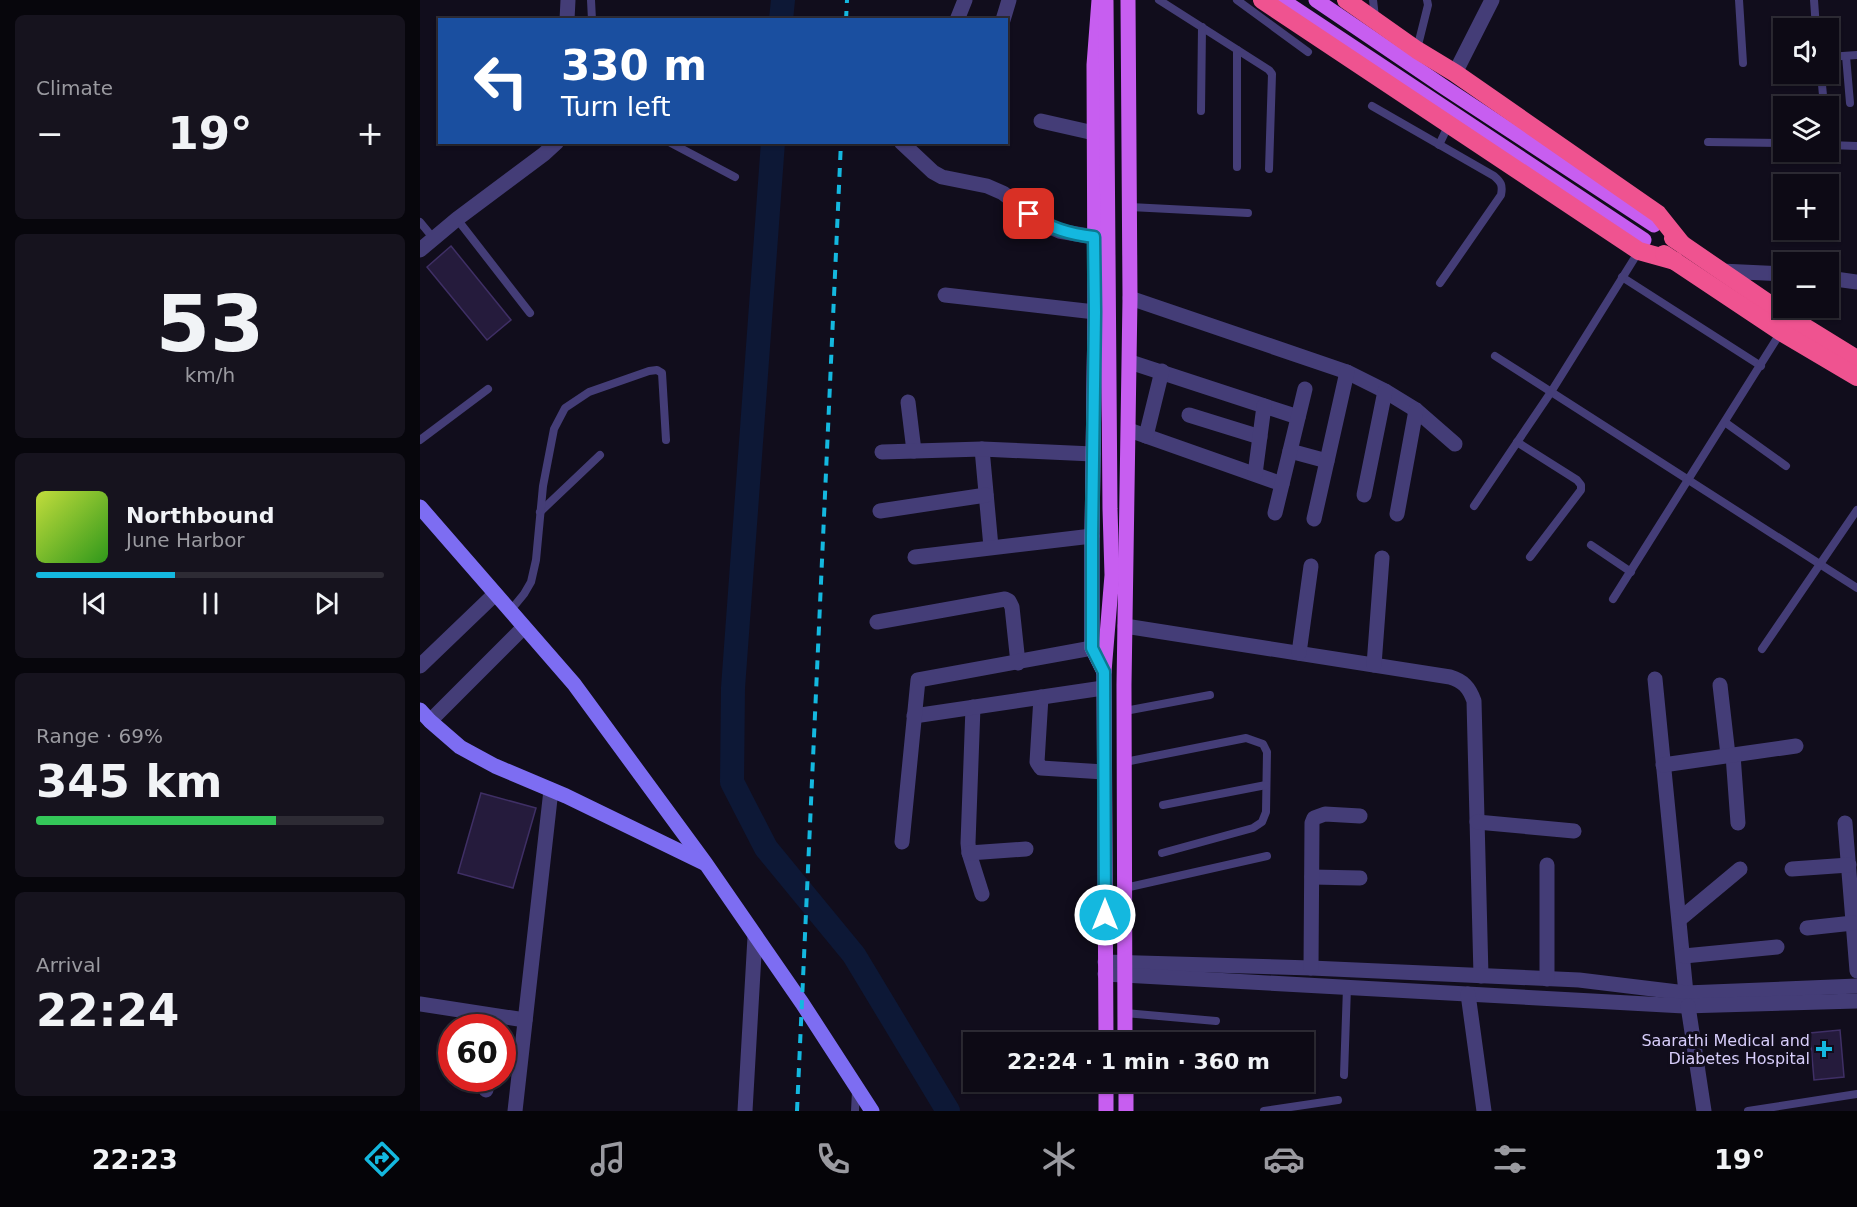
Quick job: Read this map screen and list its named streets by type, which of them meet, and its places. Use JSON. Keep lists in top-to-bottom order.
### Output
{
  "places": {
    "health": ["Saarathi Medical and Diabetes Hospital"]
  },
  "page": {
    "tile": [
      "Climate",
      ["53", "km/h"],
      ["Range · 69%", "345 km"],
      ["Arrival", "22:24"]
    ],
    "map_buttons": ["+", "−"],
    "turn": ["330 m", "Turn left"],
    "heat": ["−", "19°", "+"],
    "song": ["Northbound", "June Harbor"],
    "limit": "60",
    "trip": "22:24 · 1 min · 360 m",
    "tabs": ["22:23", "19°"]
  }
}
